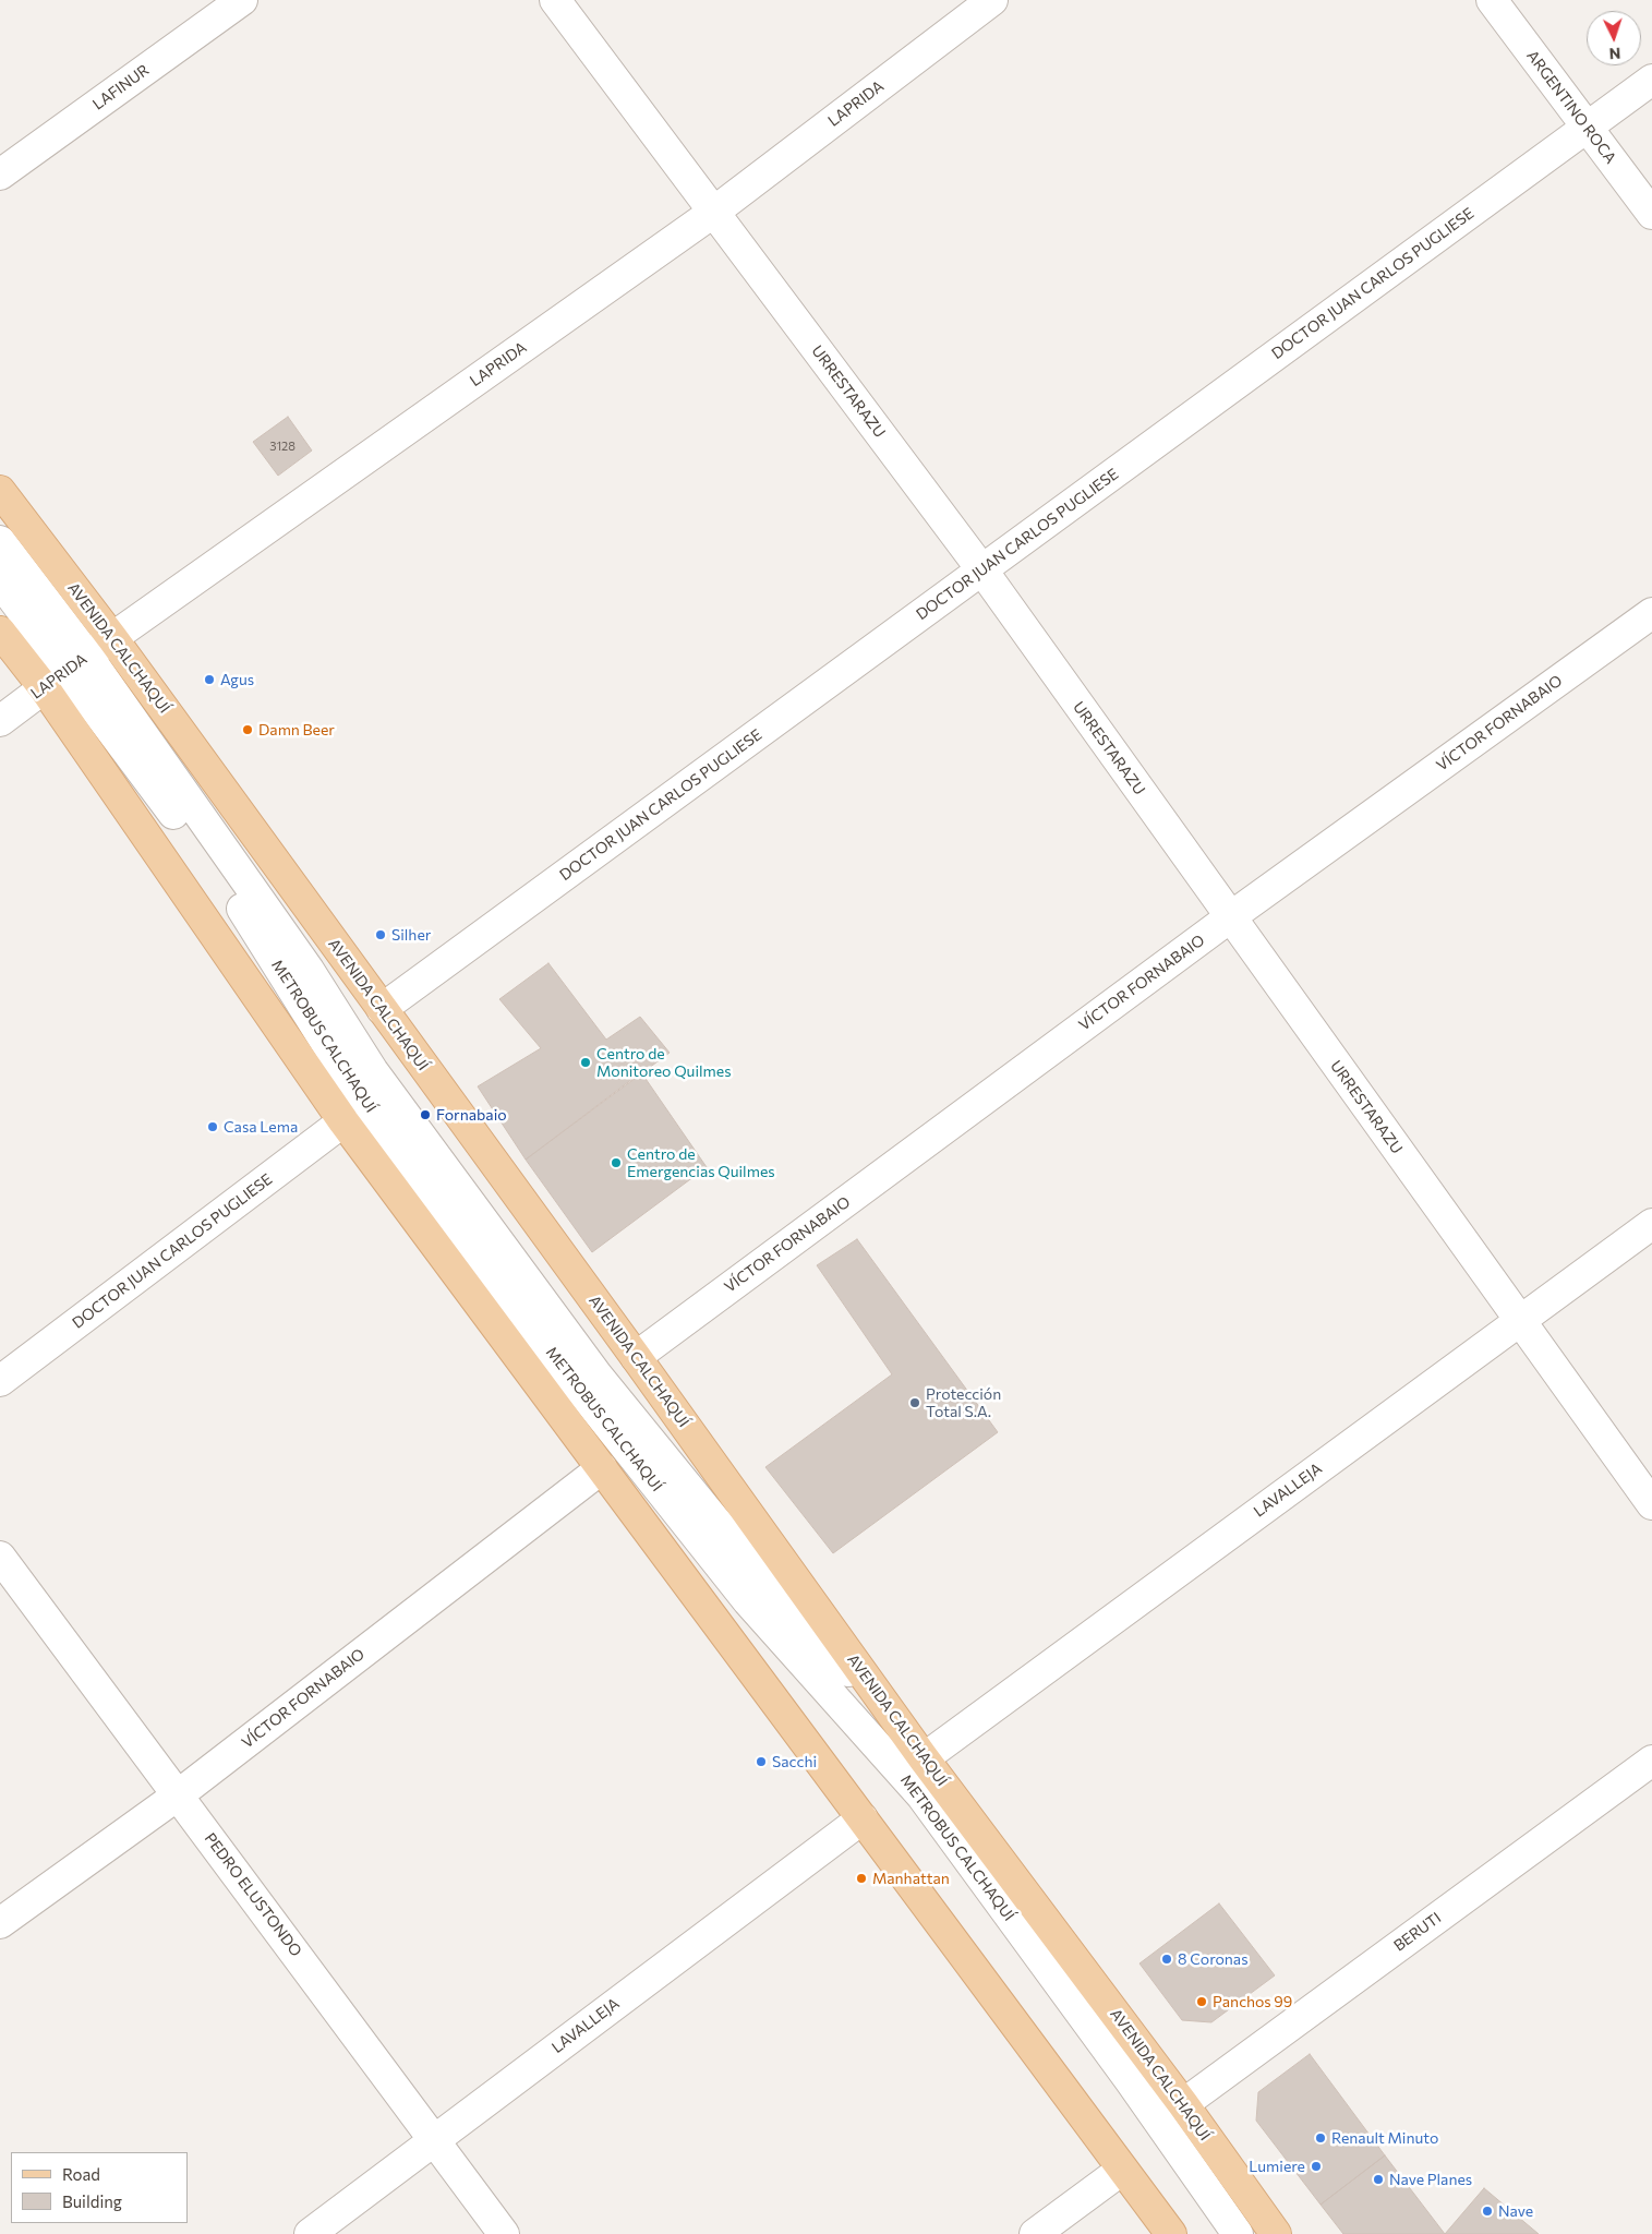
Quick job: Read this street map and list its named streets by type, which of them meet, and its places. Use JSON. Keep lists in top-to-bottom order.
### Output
{
  "streets": {
    "main road": ["AVENIDA CALCHAQUÍ"],
    "street": [
      "LAFINUR",
      "LAPRIDA",
      "ARGENTINO ROCA",
      "DOCTOR JUAN CARLOS PUGLIESE",
      "URRESTARAZU",
      "VÍCTOR FORNABAIO",
      "METROBUS CALCHAQUÍ",
      "LAVALLEJA",
      "PEDRO ELUSTONDO",
      "BERUTI"
    ]
  },
  "crossings": [
    ["LAPRIDA", "URRESTARAZU"],
    ["LAPRIDA", "AVENIDA CALCHAQUÍ"],
    ["LAPRIDA", "METROBUS CALCHAQUÍ"],
    ["ARGENTINO ROCA", "DOCTOR JUAN CARLOS PUGLIESE"],
    ["DOCTOR JUAN CARLOS PUGLIESE", "URRESTARAZU"],
    ["DOCTOR JUAN CARLOS PUGLIESE", "AVENIDA CALCHAQUÍ"],
    ["URRESTARAZU", "VÍCTOR FORNABAIO"],
    ["URRESTARAZU", "LAVALLEJA"],
    ["AVENIDA CALCHAQUÍ", "VÍCTOR FORNABAIO"],
    ["AVENIDA CALCHAQUÍ", "METROBUS CALCHAQUÍ"],
    ["AVENIDA CALCHAQUÍ", "LAVALLEJA"],
    ["AVENIDA CALCHAQUÍ", "BERUTI"],
    ["VÍCTOR FORNABAIO", "PEDRO ELUSTONDO"],
    ["METROBUS CALCHAQUÍ", "LAVALLEJA"],
    ["LAVALLEJA", "PEDRO ELUSTONDO"]
  ],
  "places": [
    "Agus",
    "Damn Beer",
    "Silher",
    "Centro de Monitoreo Quilmes",
    "Fornabaio",
    "Casa Lema",
    "Centro de Emergencias Quilmes",
    "Protección Total S.A.",
    "Sacchi",
    "Manhattan",
    "8 Coronas",
    "Panchos 99",
    "Renault Minuto",
    "Lumiere",
    "Nave Planes",
    "Nave"
  ],
  "house_numbers": ["3128"],
  "legend": ["Road", "Building"],
  "north": "bottom"
}
